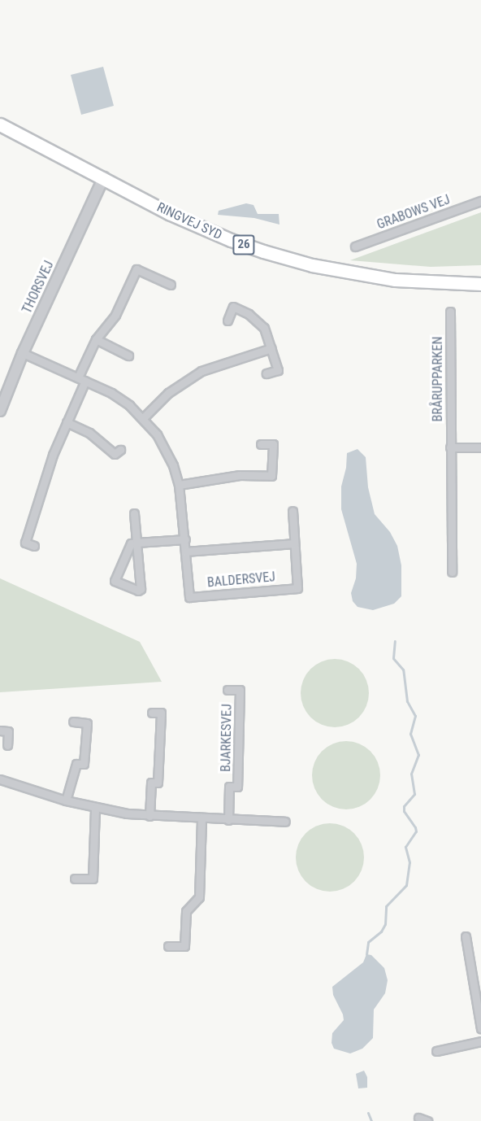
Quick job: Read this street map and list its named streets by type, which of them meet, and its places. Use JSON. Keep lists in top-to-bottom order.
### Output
{
  "streets": {
    "main road": ["RINGVEJ SYD", "26"],
    "street": [
      "GRABOWS VEJ",
      "THORSVEJ",
      "BRÅRUPPARKEN",
      "BALDERSVEJ",
      "BJARKESVEJ"
    ]
  },
  "crossings": [
    ["RINGVEJ SYD", "THORSVEJ"],
    ["THORSVEJ", "BALDERSVEJ"]
  ]
}
